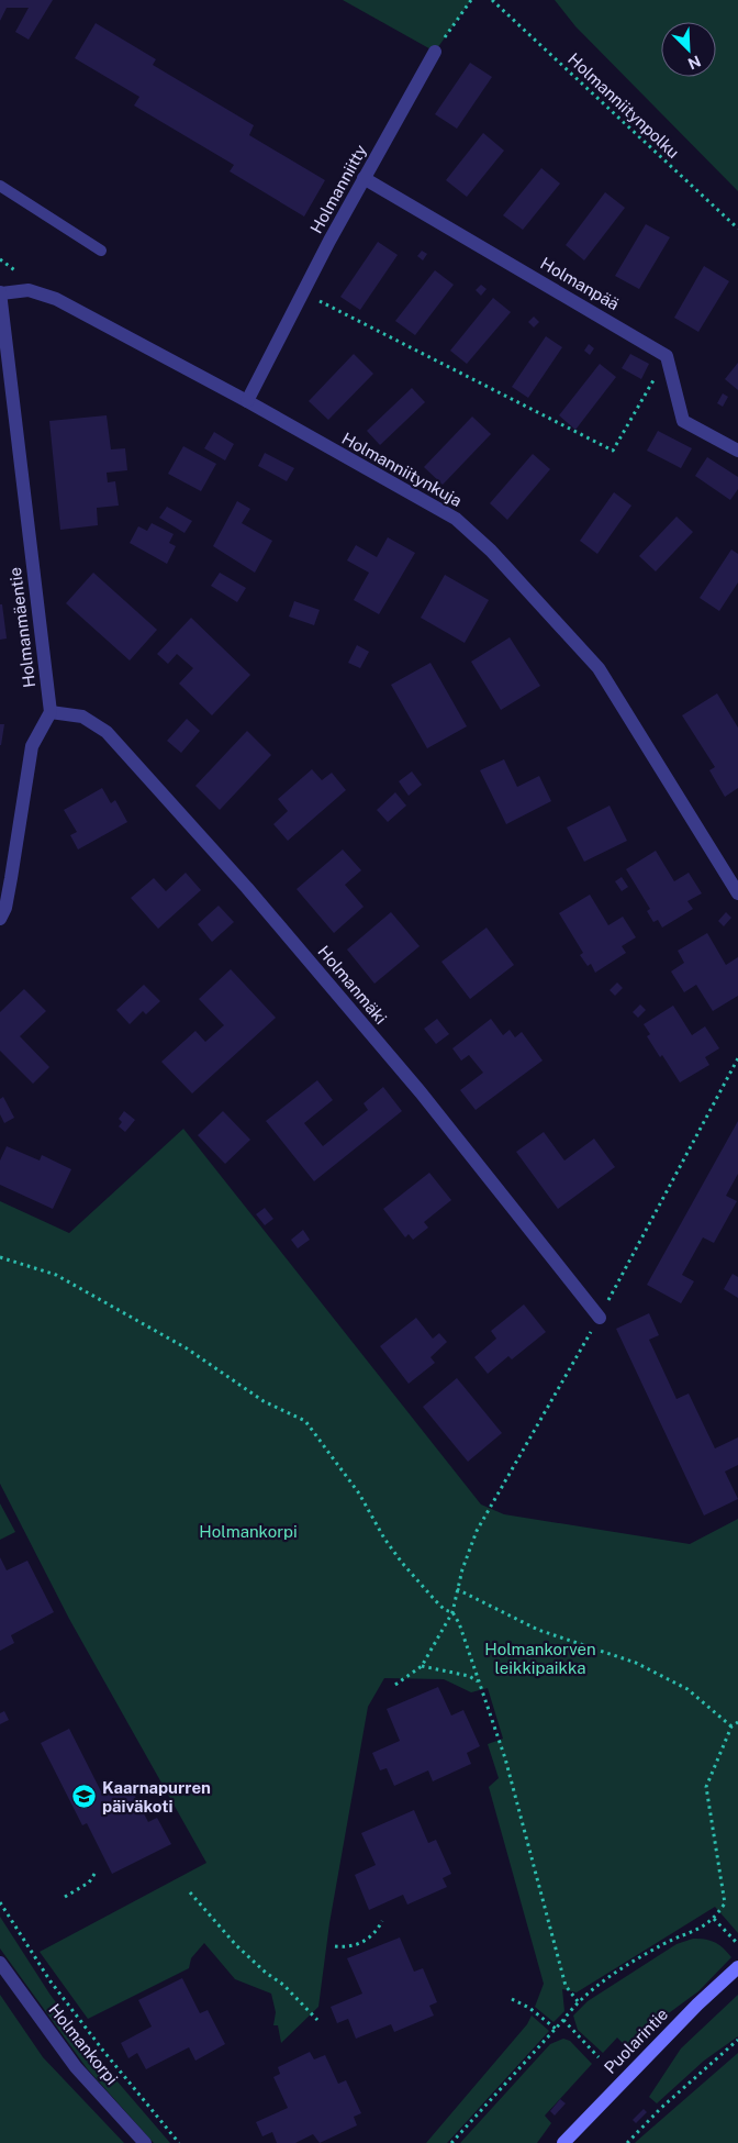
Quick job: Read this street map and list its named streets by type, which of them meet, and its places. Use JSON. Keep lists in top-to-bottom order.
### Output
{
  "streets": {
    "main road": ["Puolarintie"],
    "street": [
      "Holmanniitty",
      "Holmanpää",
      "Holmanniitynkuja",
      "Holmanmäentie",
      "Holmanmäki",
      "Holmankorpi"
    ],
    "path": ["Holmanniitynpolku"]
  },
  "crossings": [
    ["Holmanniitty", "Holmanpää"],
    ["Holmanniitty", "Holmanniitynkuja"],
    ["Holmanniitynkuja", "Holmanmäentie"],
    ["Holmanmäentie", "Holmanmäki"]
  ],
  "parks": ["Holmankorpi", "Holmankorven leikkipaikka"],
  "places": {
    "school or university": ["Kaarnapurren päiväkoti"]
  },
  "north": "bottom right"
}
